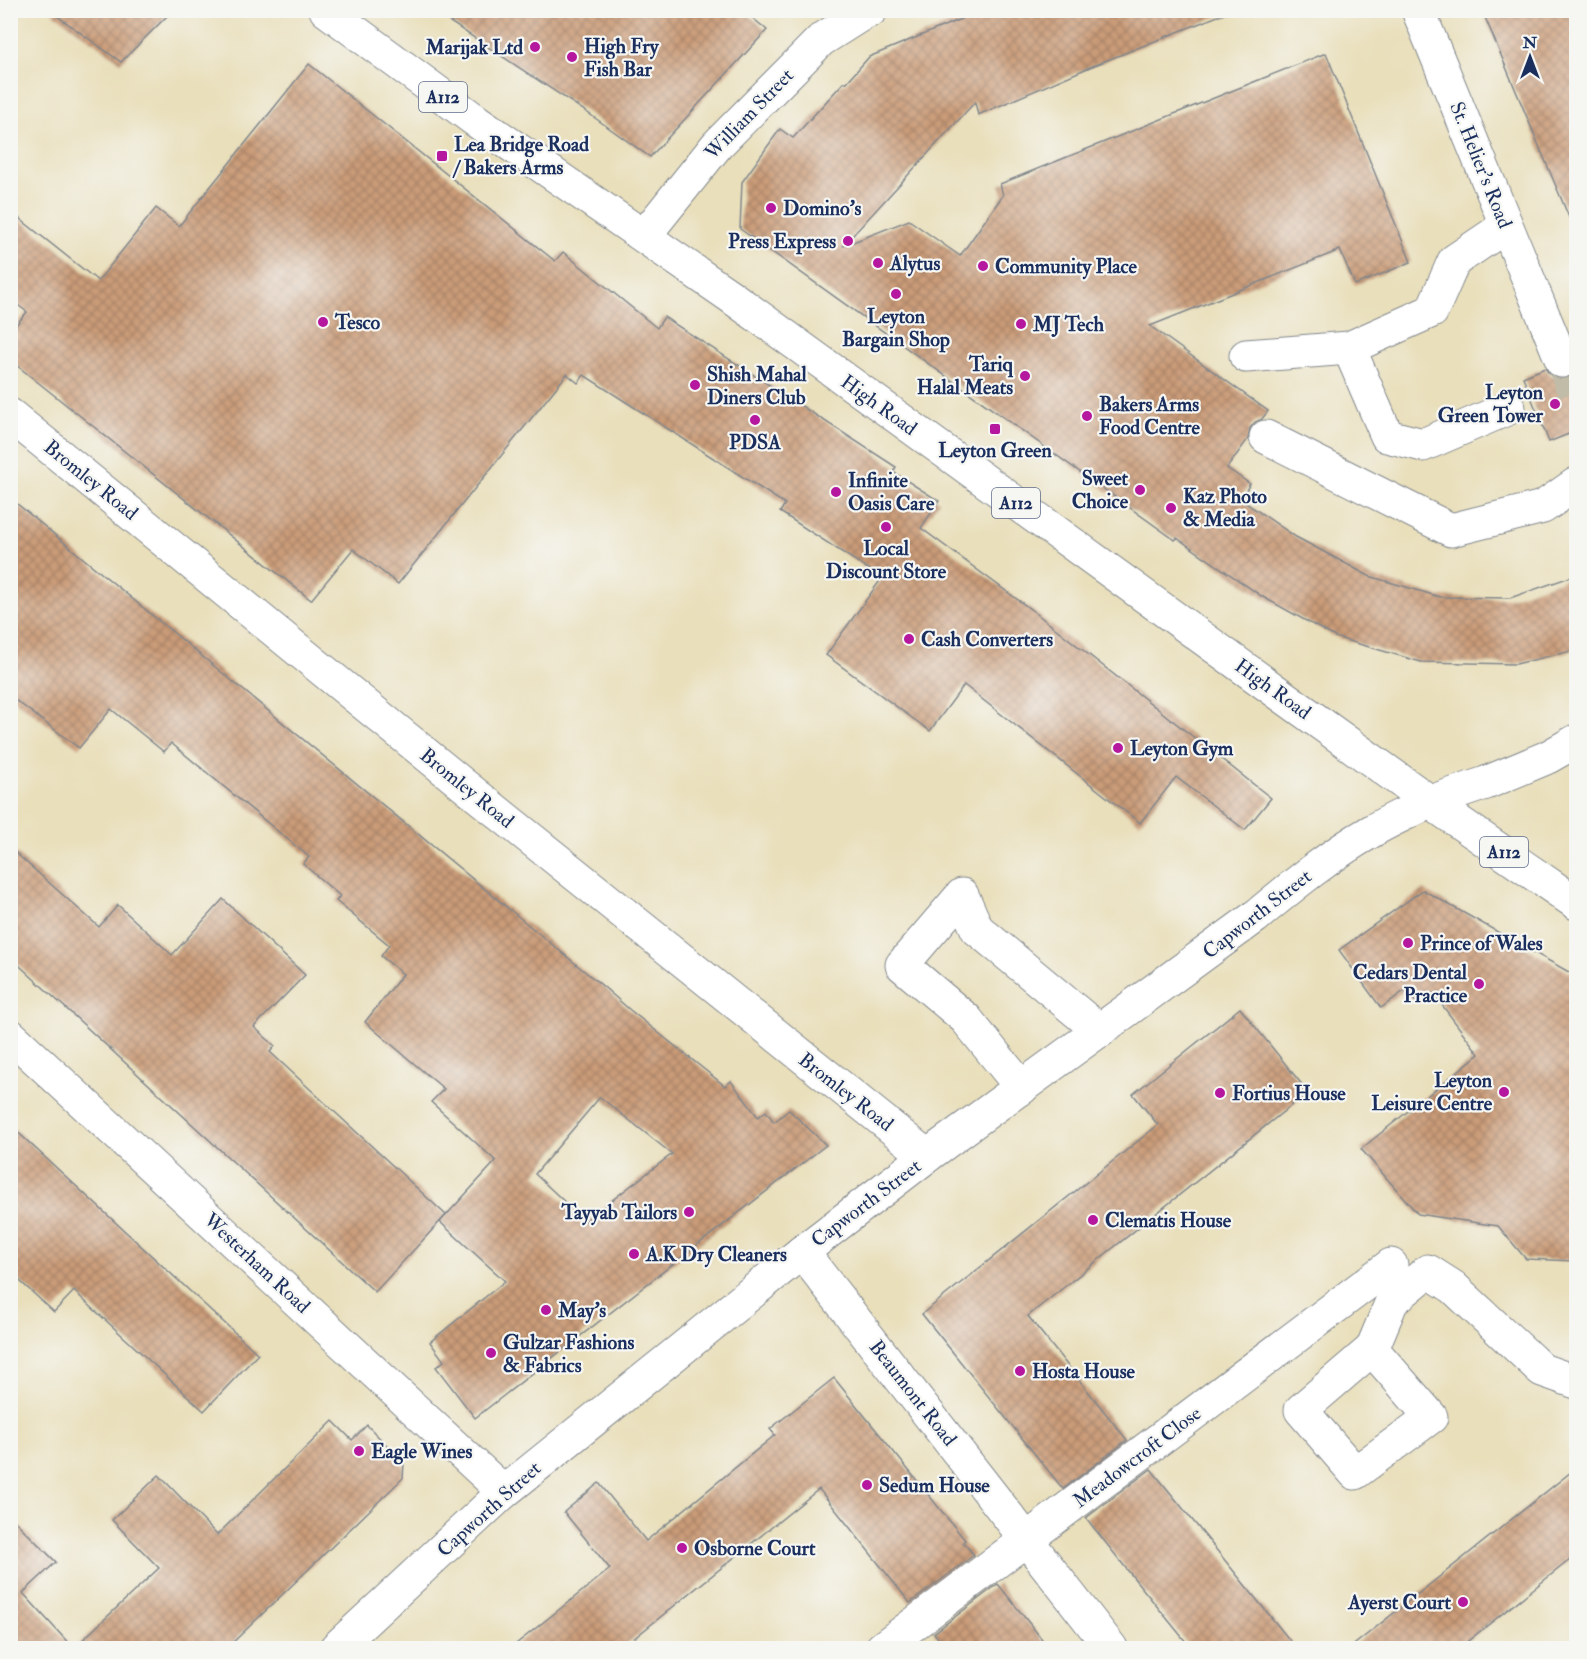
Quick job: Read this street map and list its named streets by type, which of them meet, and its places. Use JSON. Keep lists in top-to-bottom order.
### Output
{
  "streets": {
    "street": [
      "A112",
      "William Street",
      "St. Helier's Road",
      "High Road",
      "Bromley Road",
      "Capworth Street",
      "Westerham Road",
      "Beaumont Road",
      "Meadowcroft Close"
    ]
  },
  "crossings": [
    ["A112", "High Road"],
    ["A112", "Capworth Street"],
    ["William Street", "High Road"],
    ["High Road", "Capworth Street"],
    ["Bromley Road", "Capworth Street"],
    ["Capworth Street", "Westerham Road"],
    ["Capworth Street", "Beaumont Road"],
    ["Beaumont Road", "Meadowcroft Close"]
  ],
  "places": {
    "other": [
      "Marijak Ltd",
      "High Fry Fish Bar",
      "Domino's",
      "Press Express",
      "Alytus",
      "Community Place",
      "Leyton Bargain Shop",
      "Tesco",
      "MJ Tech",
      "Tariq Halal Meats",
      "Shish Mahal Diners Club",
      "Leyton Green Tower",
      "Bakers Arms Food Centre",
      "PDSA",
      "Sweet Choice",
      "Infinite Oasis Care",
      "Kaz Photo & Media",
      "Local Discount Store",
      "Cash Converters",
      "Leyton Gym",
      "Prince of Wales",
      "Cedars Dental Practice",
      "Leyton Leisure Centre",
      "Fortius House",
      "Tayyab Tailors",
      "Clematis House",
      "A.K Dry Cleaners",
      "May's",
      "Gulzar Fashions & Fabrics",
      "Hosta House",
      "Eagle Wines",
      "Sedum House",
      "Osborne Court",
      "Ayerst Court"
    ],
    "transit": ["Lea Bridge Road / Bakers Arms", "Leyton Green"]
  },
  "north": "top"
}
